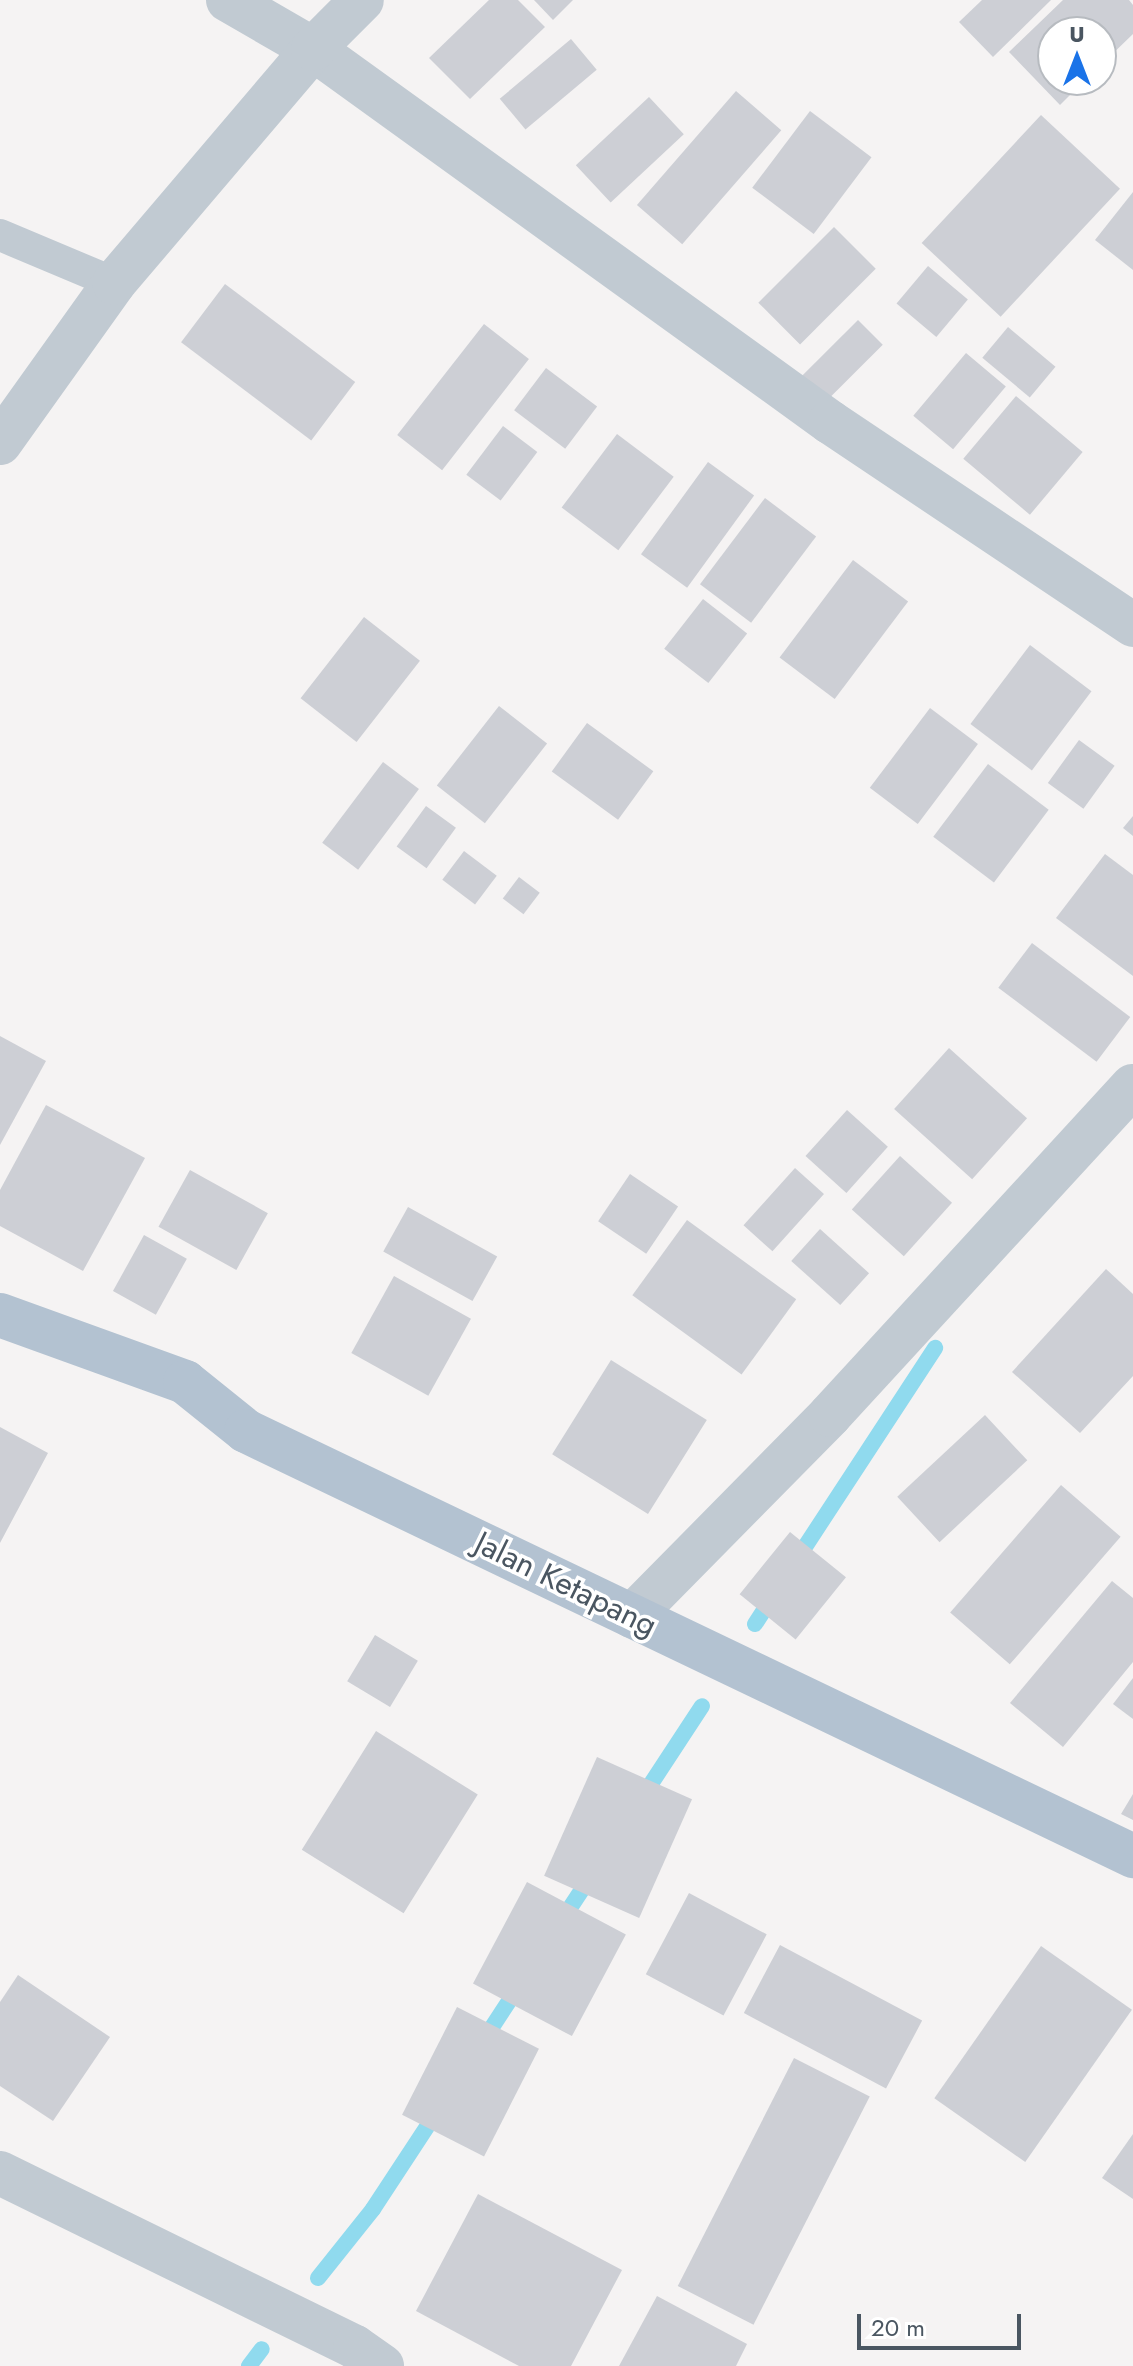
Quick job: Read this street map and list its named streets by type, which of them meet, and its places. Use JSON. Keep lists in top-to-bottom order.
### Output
{
  "streets": {
    "main road": ["Jalan Ketapang"]
  },
  "scale_bar": "20 m",
  "north": "top"
}
